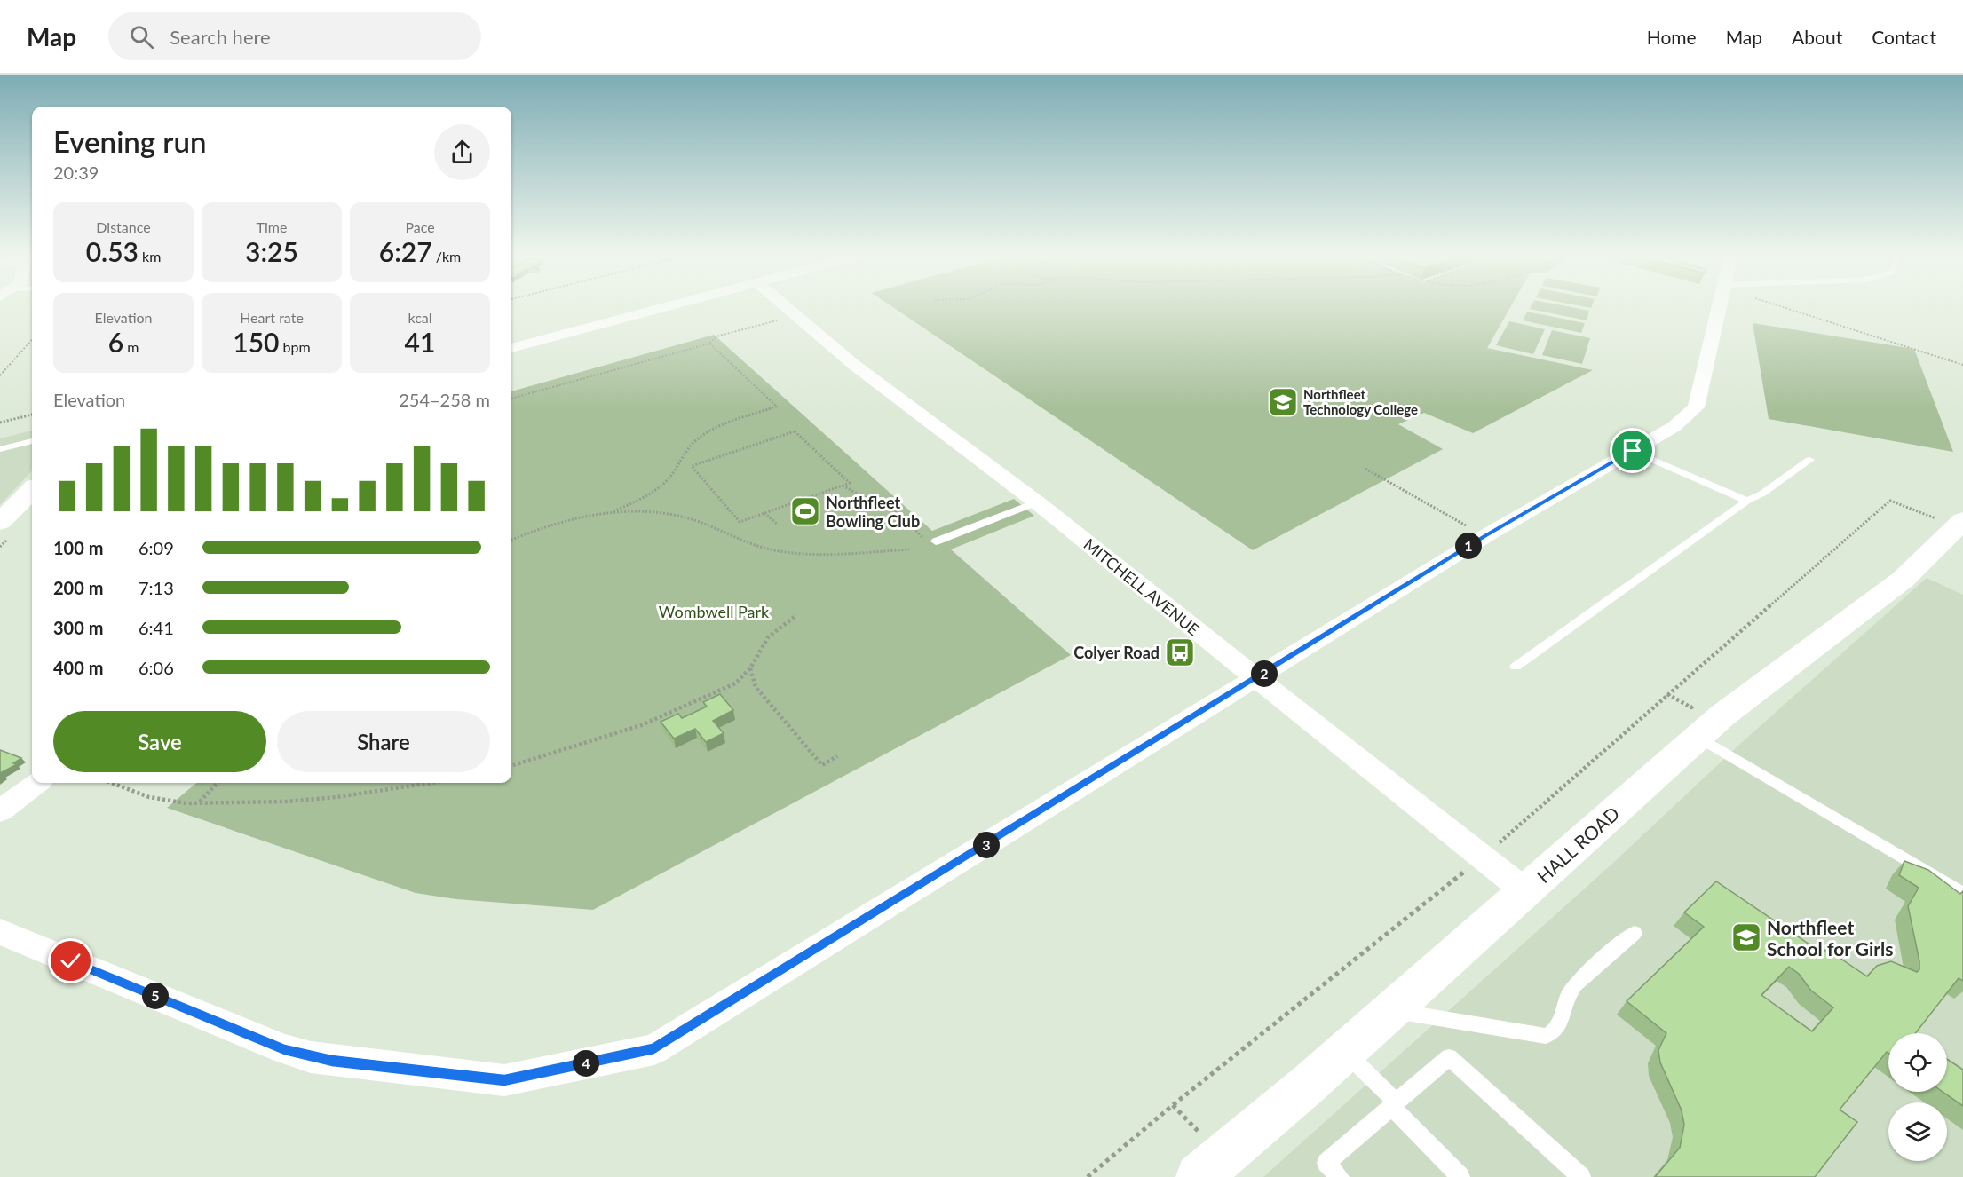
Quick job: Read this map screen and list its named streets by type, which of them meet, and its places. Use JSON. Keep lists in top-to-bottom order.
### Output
{
  "streets": {
    "street": ["MITCHELL AVENUE", "HALL ROAD"]
  },
  "crossings": [
    ["MITCHELL AVENUE", "HALL ROAD"]
  ],
  "parks": ["Wombwell Park"],
  "places": {
    "school or university": ["Northfleet Technology College", "Northfleet School for Girls"],
    "sports": ["Northfleet Bowling Club"],
    "bus stop": ["Colyer Road"]
  },
  "page": {
    "header": "Map",
    "search": "Search here",
    "nav": [
      "Home",
      "Map",
      "About",
      "Contact"
    ],
    "heading": ["Evening run", "20:39"],
    "stats": [
      ["Distance", "0.53 km"],
      ["Time", "3:25"],
      ["Pace", "6:27 /km"],
      ["Elevation", "6 m"],
      ["Heart rate", "150 bpm"],
      ["kcal", "41"]
    ],
    "chart": ["Elevation", "254–258 m"],
    "list": [
      {
        "name": "100 m",
        "note": "6:09"
      },
      {
        "name": "200 m",
        "note": "7:13"
      },
      {
        "name": "300 m",
        "note": "6:41"
      },
      {
        "name": "400 m",
        "note": "6:06"
      }
    ],
    "pins": [
      "1",
      "2",
      "3",
      "5",
      "4"
    ],
    "buttons": ["Save", "Share"]
  }
}
